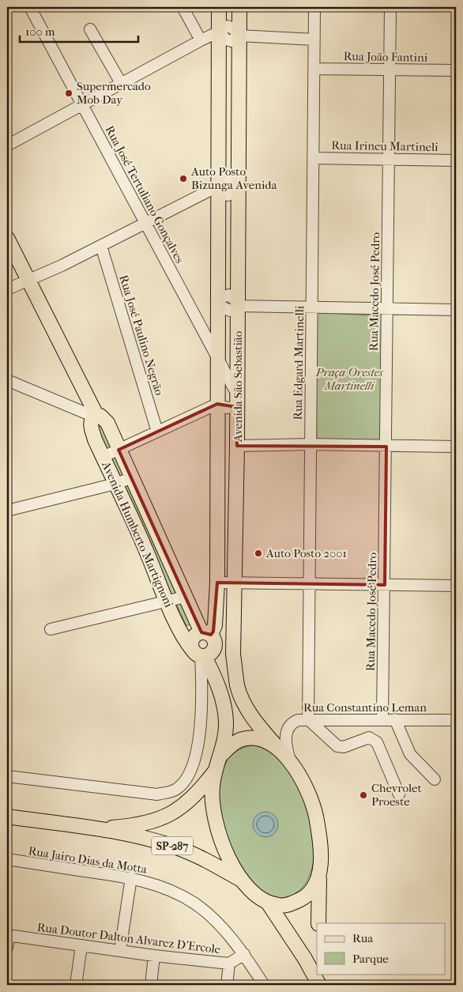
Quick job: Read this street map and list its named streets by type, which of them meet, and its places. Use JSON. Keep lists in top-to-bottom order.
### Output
{
  "streets": {
    "main road": ["Avenida São Sebastião", "Avenida Humberto Martignoni", "SP-287"],
    "street": [
      "Rua João Fantini",
      "Rua Irineu Martineli",
      "Rua José Tertuliano Gonçalves",
      "Rua Macedo José Pedro",
      "Rua José Paulino Negrão",
      "Rua Edgard Martinelli",
      "Rua Constantino Leman",
      "Rua Jairo Dias da Motta",
      "Rua Doutor Dalton Alvarez D'Ercole"
    ]
  },
  "crossings": [
    ["Rua João Fantini", "Rua Macedo José Pedro"],
    ["Rua João Fantini", "Rua Edgard Martinelli"],
    ["Rua Irineu Martineli", "Rua Macedo José Pedro"],
    ["Rua Irineu Martineli", "Rua Edgard Martinelli"],
    ["Rua José Tertuliano Gonçalves", "Avenida São Sebastião"],
    ["Rua Macedo José Pedro", "Rua Constantino Leman"],
    ["Rua Edgard Martinelli", "Rua Constantino Leman"],
    ["Avenida São Sebastião", "Avenida Humberto Martignoni"],
    ["Avenida São Sebastião", "Rua Constantino Leman"],
    ["Avenida São Sebastião", "SP-287"],
    ["Rua Constantino Leman", "SP-287"],
    ["Rua Jairo Dias da Motta", "Rua Doutor Dalton Alvarez D'Ercole"]
  ],
  "parks": ["Praça Orestes Martinelli"],
  "places": [
    "Supermercado Mob Day",
    "Auto Posto Bizunga Avenida",
    "Auto Posto 2001",
    "Chevrolet Proeste"
  ],
  "legend": ["Rua", "Parque"],
  "scale_bar": "100 m"
}
